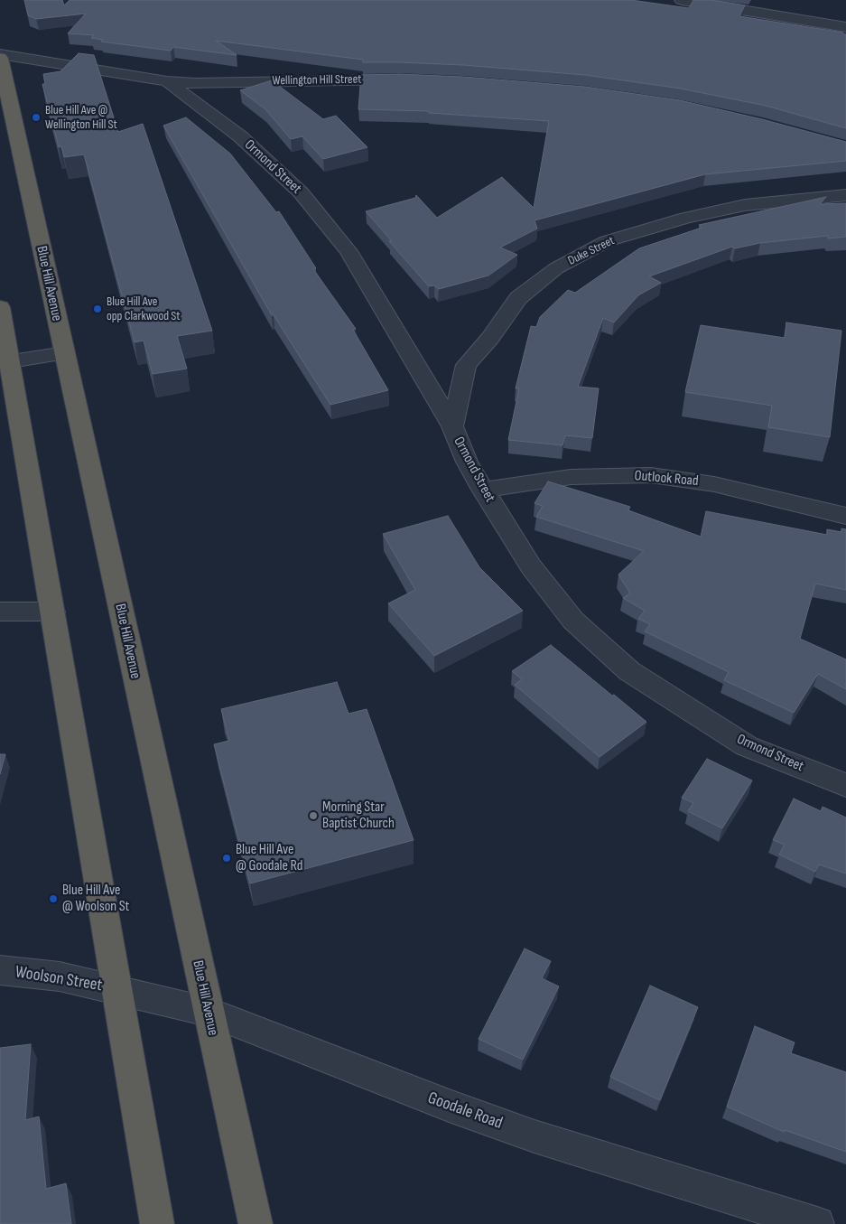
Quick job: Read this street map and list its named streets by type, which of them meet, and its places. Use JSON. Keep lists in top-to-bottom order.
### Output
{
  "streets": {
    "highway": ["Blue Hill Avenue"],
    "street": [
      "Wellington Hill Street",
      "Ormond Street",
      "Duke Street",
      "Outlook Road",
      "Woolson Street",
      "Goodale Road"
    ]
  },
  "crossings": [
    ["Wellington Hill Street", "Ormond Street"],
    ["Ormond Street", "Duke Street"],
    ["Ormond Street", "Outlook Road"],
    ["Blue Hill Avenue", "Goodale Road"],
    ["Woolson Street", "Goodale Road"]
  ],
  "places": [
    "Blue Hill Ave @ Wellington Hill St",
    "Blue Hill Ave opp Clarkwood St",
    "Morning Star Baptist Church",
    "Blue Hill Ave @ Goodale Rd",
    "Blue Hill Ave @ Woolson St"
  ]
}
